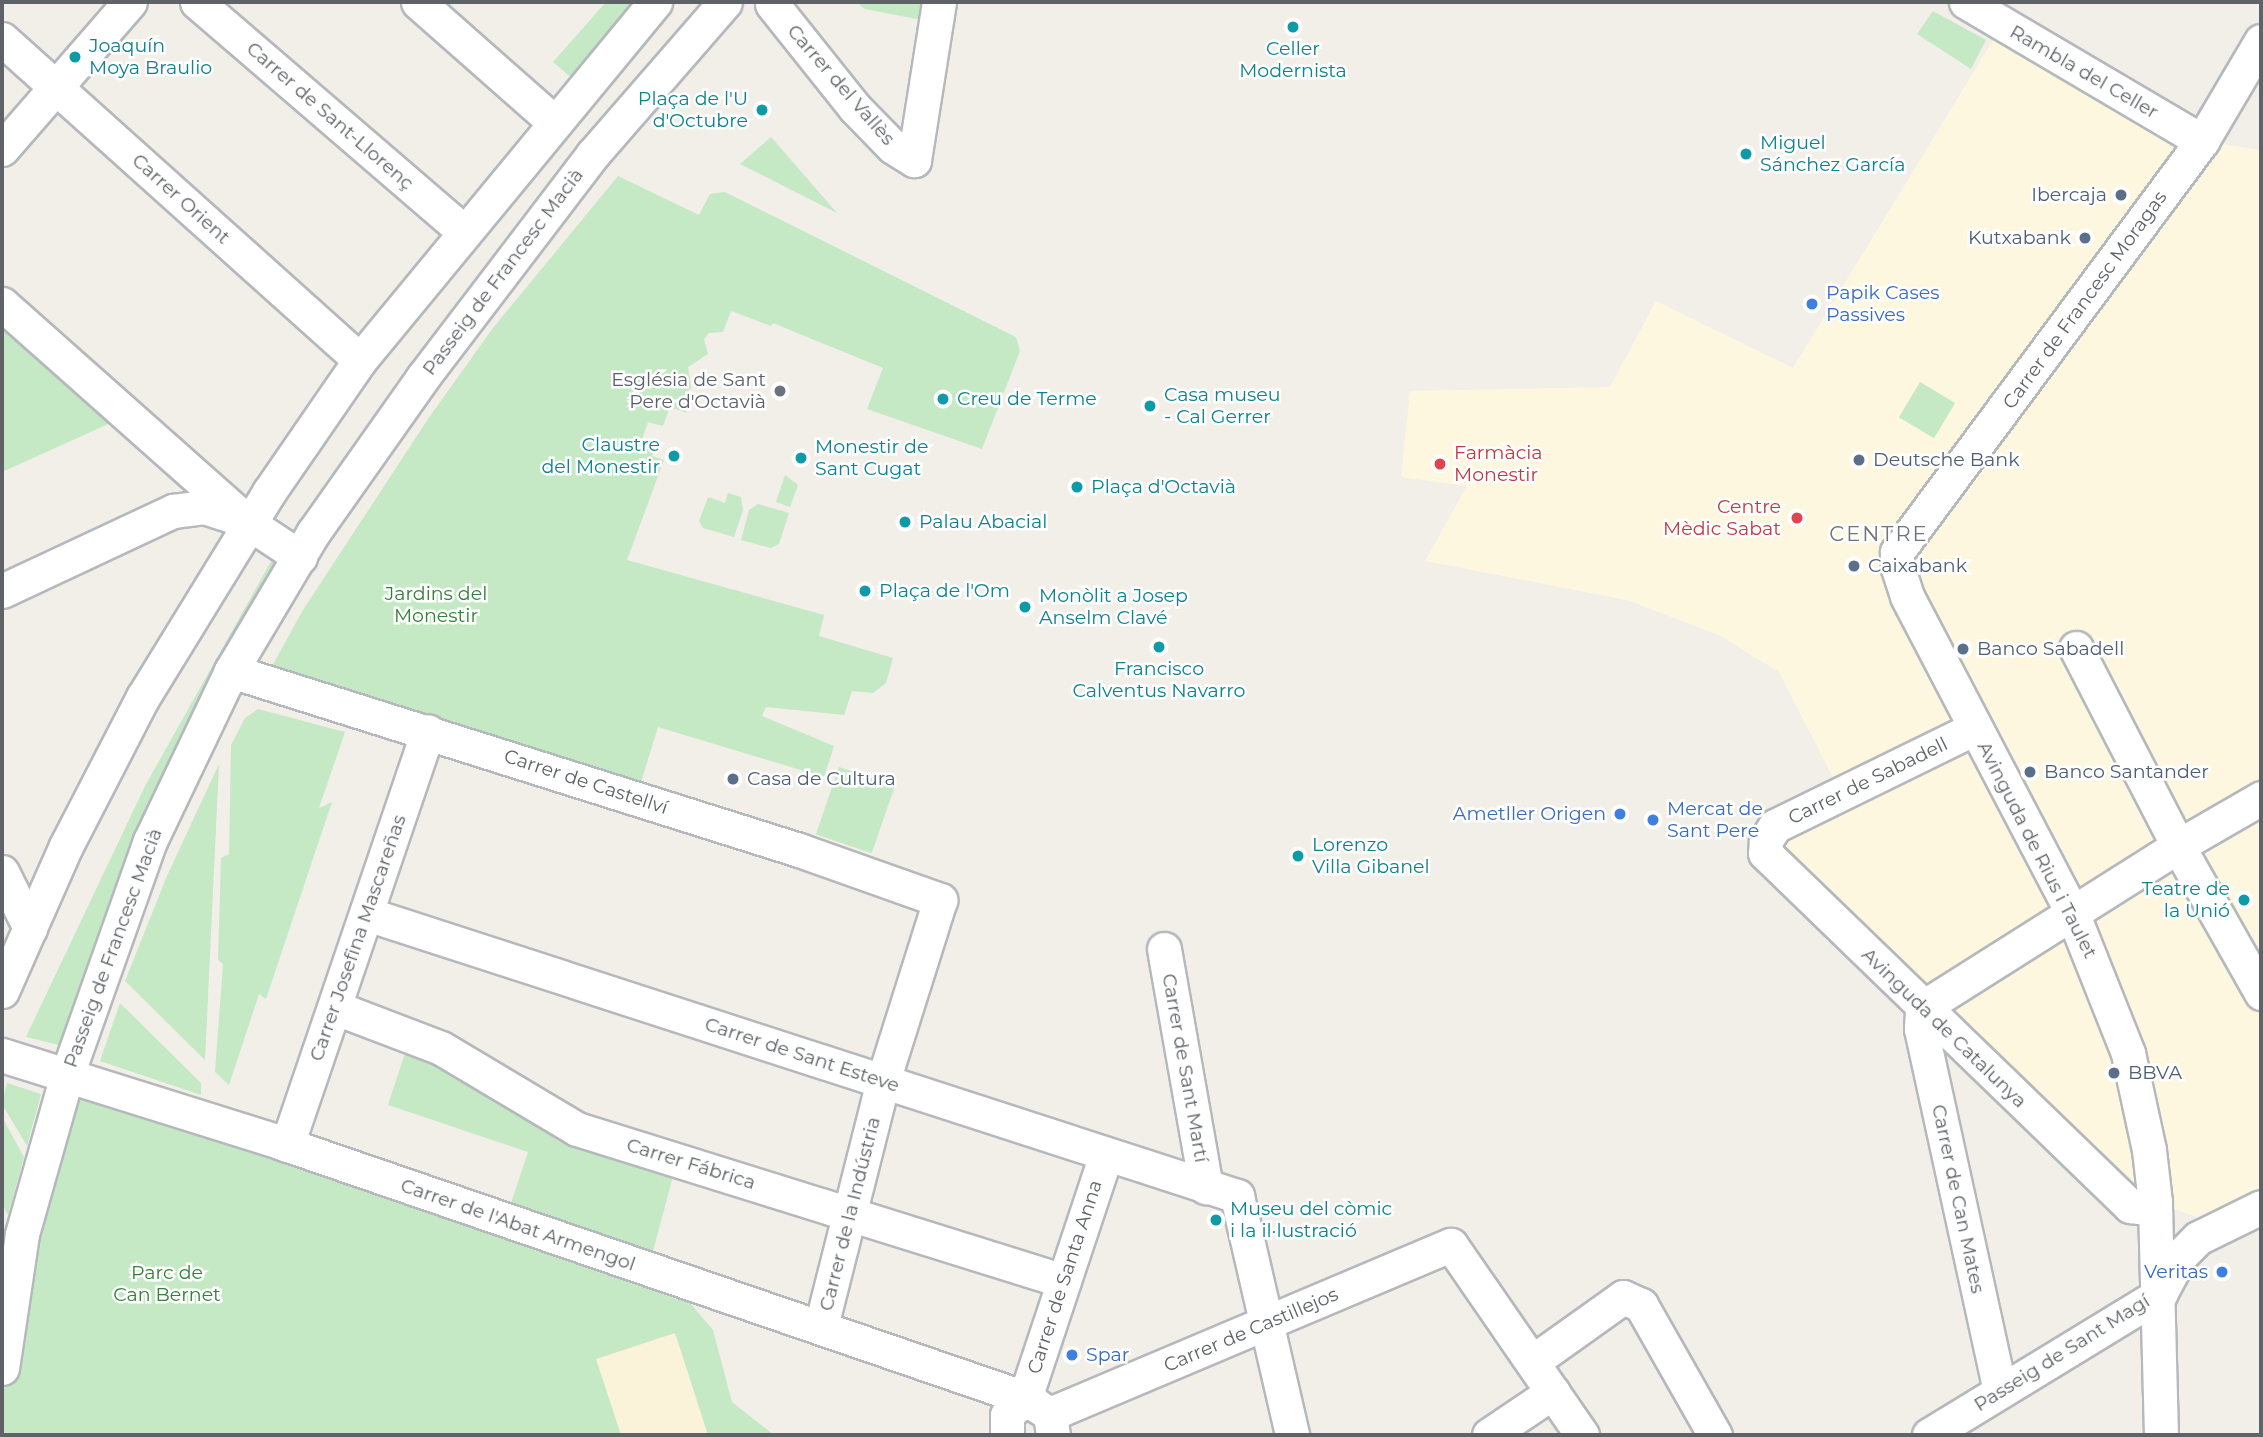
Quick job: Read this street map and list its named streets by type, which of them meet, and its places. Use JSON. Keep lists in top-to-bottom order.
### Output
{
  "streets": {
    "street": [
      "Rambla del Celler",
      "Carrer del Vallès",
      "Carrer de Sant-Llorenç",
      "Carrer Orient",
      "Passeig de Francesc Macià",
      "Carrer de Francesc Moragas",
      "Carrer de Sabadell",
      "Carrer de Castellví",
      "Avinguda de Rius i Taulet",
      "Carrer Josefina Mascareñas",
      "Avinguda de Catalunya",
      "Carrer de Sant Esteve",
      "Carrer de Sant Martí",
      "Carrer Fábrica",
      "Carrer de Can Mates",
      "Carrer de la Indústria",
      "Carrer de l'Abat Armengol",
      "Carrer de Santa Anna",
      "Carrer de Castillejos",
      "Passeig de Sant Magí"
    ]
  },
  "crossings": [
    ["Rambla del Celler", "Carrer de Francesc Moragas"],
    ["Passeig de Francesc Macià", "Carrer de Castellví"],
    ["Passeig de Francesc Macià", "Carrer de l'Abat Armengol"],
    ["Carrer de Francesc Moragas", "Avinguda de Rius i Taulet"],
    ["Carrer de Sabadell", "Avinguda de Rius i Taulet"],
    ["Carrer de Sabadell", "Avinguda de Catalunya"],
    ["Carrer de Castellví", "Carrer Josefina Mascareñas"],
    ["Carrer de Castellví", "Carrer de la Indústria"],
    ["Avinguda de Rius i Taulet", "Avinguda de Catalunya"],
    ["Avinguda de Rius i Taulet", "Passeig de Sant Magí"],
    ["Carrer Josefina Mascareñas", "Carrer de Sant Esteve"],
    ["Carrer Josefina Mascareñas", "Carrer Fábrica"],
    ["Carrer Josefina Mascareñas", "Carrer de l'Abat Armengol"],
    ["Avinguda de Catalunya", "Carrer de Can Mates"],
    ["Carrer de Sant Esteve", "Carrer de Sant Martí"],
    ["Carrer de Sant Esteve", "Carrer de la Indústria"],
    ["Carrer de Sant Esteve", "Carrer de Santa Anna"],
    ["Carrer de Sant Martí", "Carrer de Castillejos"],
    ["Carrer Fábrica", "Carrer de la Indústria"],
    ["Carrer Fábrica", "Carrer de Santa Anna"],
    ["Carrer de Can Mates", "Passeig de Sant Magí"],
    ["Carrer de la Indústria", "Carrer de l'Abat Armengol"],
    ["Carrer de l'Abat Armengol", "Carrer de Santa Anna"],
    ["Carrer de l'Abat Armengol", "Carrer de Castillejos"],
    ["Carrer de Santa Anna", "Carrer de Castillejos"]
  ],
  "districts": ["CENTRE"],
  "parks": ["Jardins del Monestir", "Parc de Can Bernet"],
  "places": [
    "Celler Modernista",
    "Joaquín Moya Braulio",
    "Plaça de l'U d'Octubre",
    "Miguel Sánchez García",
    "Ibercaja",
    "Kutxabank",
    "Papik Cases Passives",
    "Església de Sant Pere d'Octavià",
    "Creu de Terme",
    "Casa museu - Cal Gerrer",
    "Claustre del Monestir",
    "Monestir de Sant Cugat",
    "Deutsche Bank",
    "Farmàcia Monestir",
    "Plaça d'Octavià",
    "Centre Mèdic Sabat",
    "Palau Abacial",
    "Caixabank",
    "Plaça de l'Om",
    "Monòlit a Josep Anselm Clavé",
    "Francisco Calventus Navarro",
    "Banco Sabadell",
    "Banco Santander",
    "Casa de Cultura",
    "Ametller Origen",
    "Mercat de Sant Pere",
    "Lorenzo Villa Gibanel",
    "Teatre de la Unió",
    "BBVA",
    "Museu del còmic i la il·lustració",
    "Veritas",
    "Spar"
  ]
}
